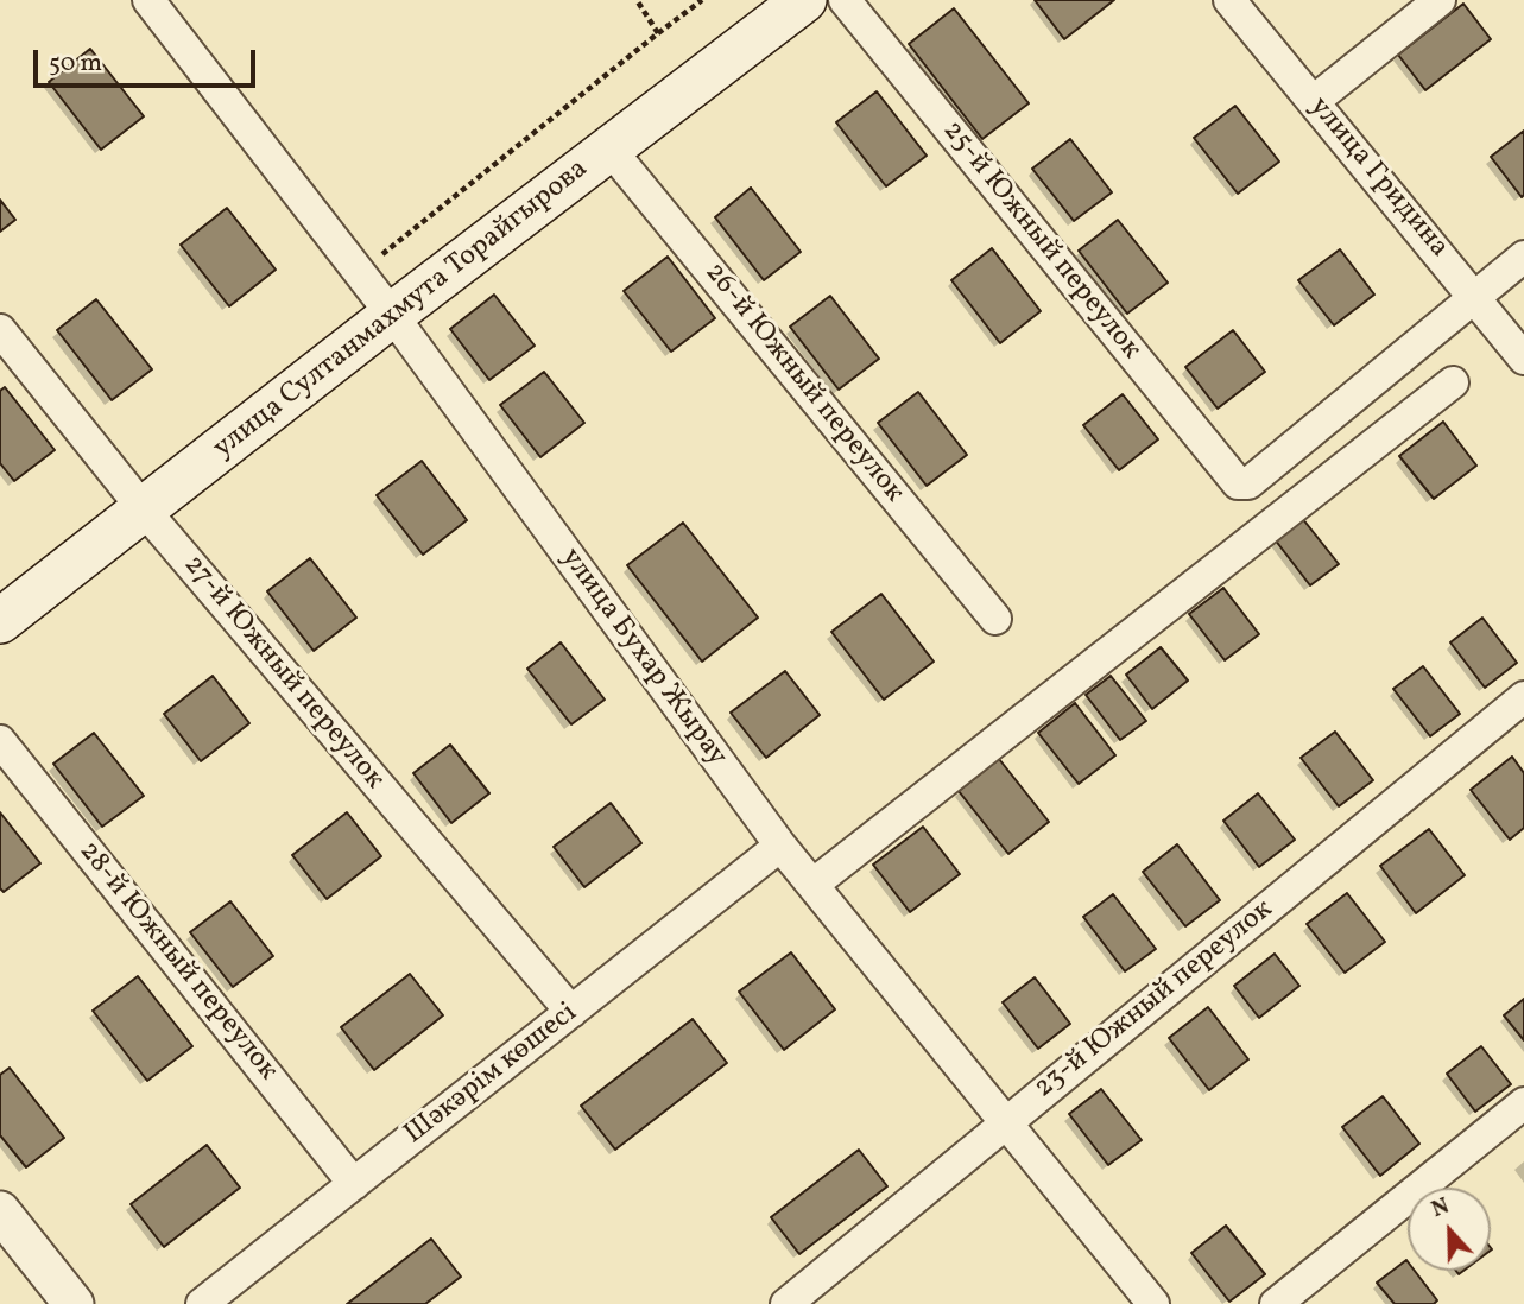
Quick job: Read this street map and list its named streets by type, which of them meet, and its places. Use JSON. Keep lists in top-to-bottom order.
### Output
{
  "streets": {
    "main road": ["улица Султанмахмута Торайгырова"],
    "street": [
      "улица Гридина",
      "25-й Южный переулок",
      "26-й Южный переулок",
      "улица Бухар Жырау",
      "27-й Южный переулок",
      "28-й Южный переулок",
      "23-й Южный переулок",
      "Шәкәрім көшесі"
    ]
  },
  "crossings": [
    ["улица Гридина", "25-й Южный переулок"],
    ["улица Султанмахмута Торайгырова", "26-й Южный переулок"],
    ["улица Султанмахмута Торайгырова", "улица Бухар Жырау"],
    ["улица Султанмахмута Торайгырова", "27-й Южный переулок"],
    ["улица Бухар Жырау", "23-й Южный переулок"],
    ["улица Бухар Жырау", "Шәкәрім көшесі"],
    ["27-й Южный переулок", "Шәкәрім көшесі"],
    ["28-й Южный переулок", "Шәкәрім көшесі"]
  ],
  "scale_bar": "50 m",
  "north": "top"
}
